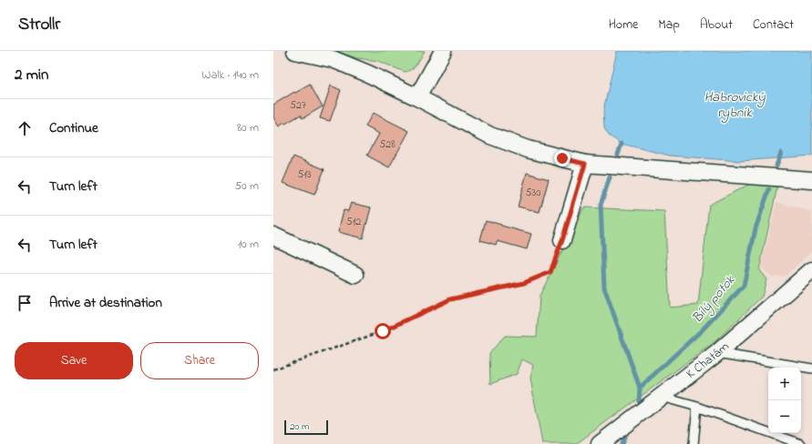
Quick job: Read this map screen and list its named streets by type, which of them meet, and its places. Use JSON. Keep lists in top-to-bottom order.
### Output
{
  "streets": {
    "street": ["K Chatám"]
  },
  "water": ["Habrovický rybník", "Bílý potok"],
  "house_numbers": [
    "527",
    "528",
    "513",
    "530",
    "512"
  ],
  "scale_bar": "20 m",
  "page": {
    "header": "Strollr",
    "nav": [
      "Home",
      "Map",
      "About",
      "Contact"
    ],
    "heading": ["2 min", "Walk · 140 m"],
    "list": [
      ["Continue", "80 m"],
      ["Turn left", "50 m"],
      ["Turn left", "10 m"],
      "Arrive at destination"
    ],
    "buttons": ["Save", "Share"],
    "map_buttons": ["+", "−"],
    "scale": "20 m"
  }
}
